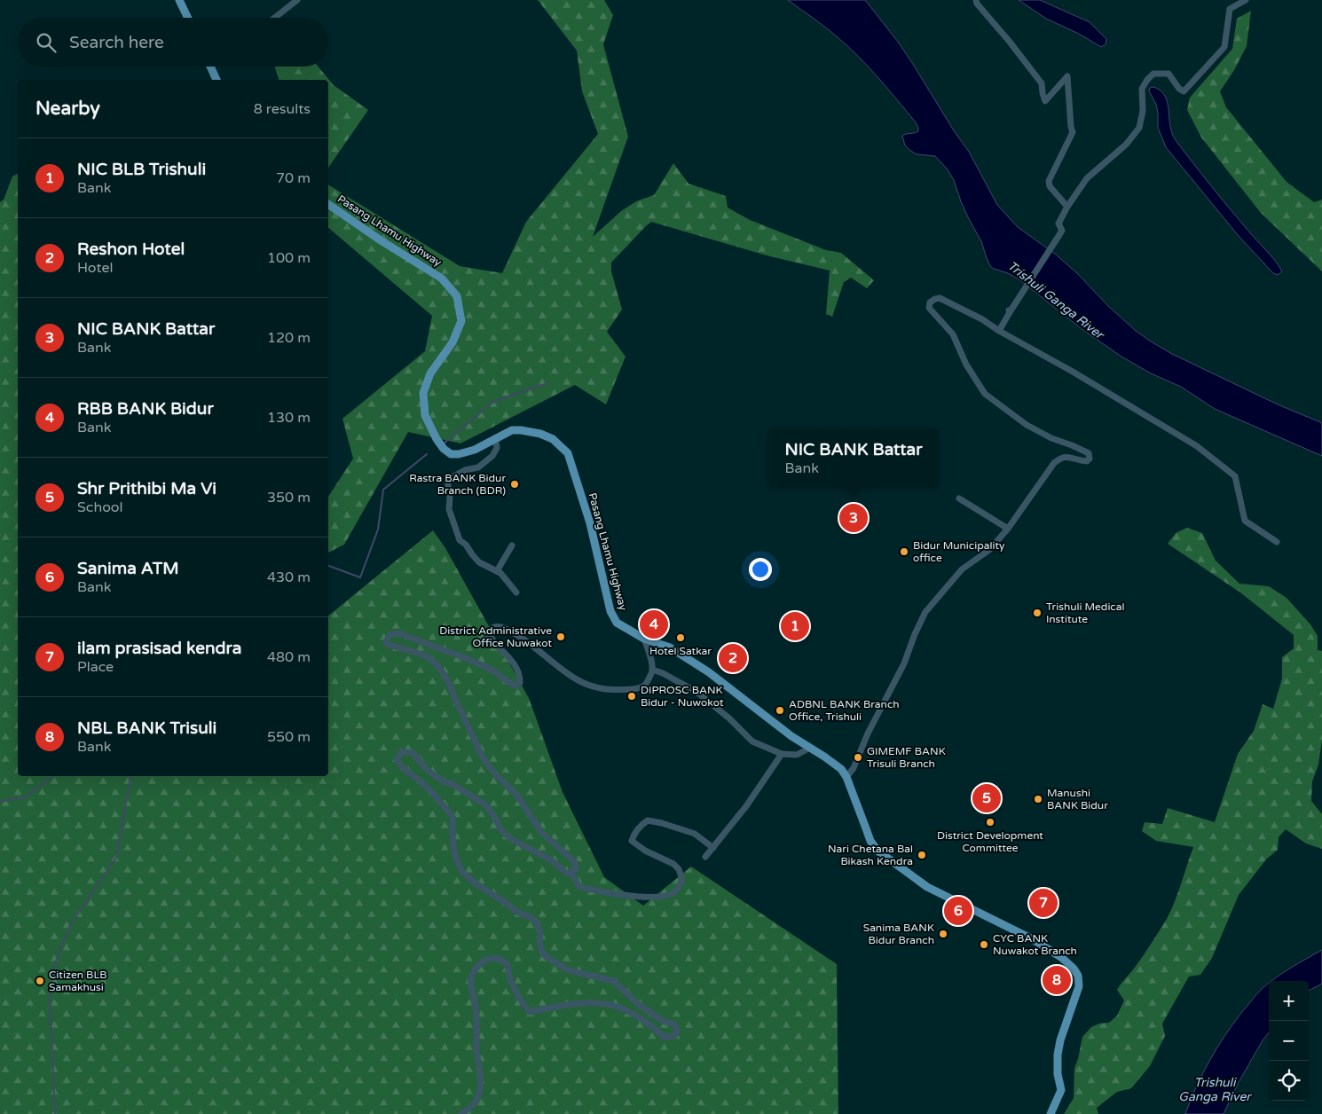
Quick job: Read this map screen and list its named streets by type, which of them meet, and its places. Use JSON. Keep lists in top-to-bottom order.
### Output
{
  "streets": {
    "main road": ["Pasang Lhamu Highway"]
  },
  "water": ["Trishuli Ganga River"],
  "places": [
    "Rastra BANK Bidur Branch (BDR)",
    "Bidur Municipality office",
    "Trishuli Medical Institute",
    "District Administrative Office Nuwakot",
    "Hotel Satkar",
    "DIPROSC BANK Bidur - Nuwokot",
    "ADBNL BANK Branch Office, Trishuli",
    "GIMEMF BANK Trisuli Branch",
    "Manushi BANK Bidur",
    "District Development Committee",
    "Nari Chetana Bal Bikash Kendra",
    "Sanima BANK Bidur Branch",
    "CYC BANK Nuwakot Branch",
    "Citizen BLB Samakhusi"
  ],
  "page": {
    "search": "Search here",
    "heading": ["Nearby", "8 results"],
    "list": [
      {
        "mark": "1",
        "name": "NIC BLB Trishuli",
        "note": "Bank",
        "value": "70 m"
      },
      {
        "mark": "2",
        "name": "Reshon Hotel",
        "note": "Hotel",
        "value": "100 m"
      },
      {
        "mark": "3",
        "name": "NIC BANK Battar",
        "note": "Bank",
        "value": "120 m"
      },
      {
        "mark": "4",
        "name": "RBB BANK Bidur",
        "note": "Bank",
        "value": "130 m"
      },
      {
        "mark": "5",
        "name": "Shr Prithibi Ma Vi",
        "note": "School",
        "value": "350 m"
      },
      {
        "mark": "6",
        "name": "Sanima ATM",
        "note": "Bank",
        "value": "430 m"
      },
      {
        "mark": "7",
        "name": "ilam prasisad kendra",
        "note": "Place",
        "value": "480 m"
      },
      {
        "mark": "8",
        "name": "NBL BANK Trisuli",
        "note": "Bank",
        "value": "550 m"
      }
    ],
    "popup": ["NIC BANK Battar", "Bank"],
    "pins": [
      "3",
      "4",
      "1",
      "2",
      "5",
      "7",
      "6",
      "8"
    ],
    "map_buttons": ["+", "−"]
  }
}
